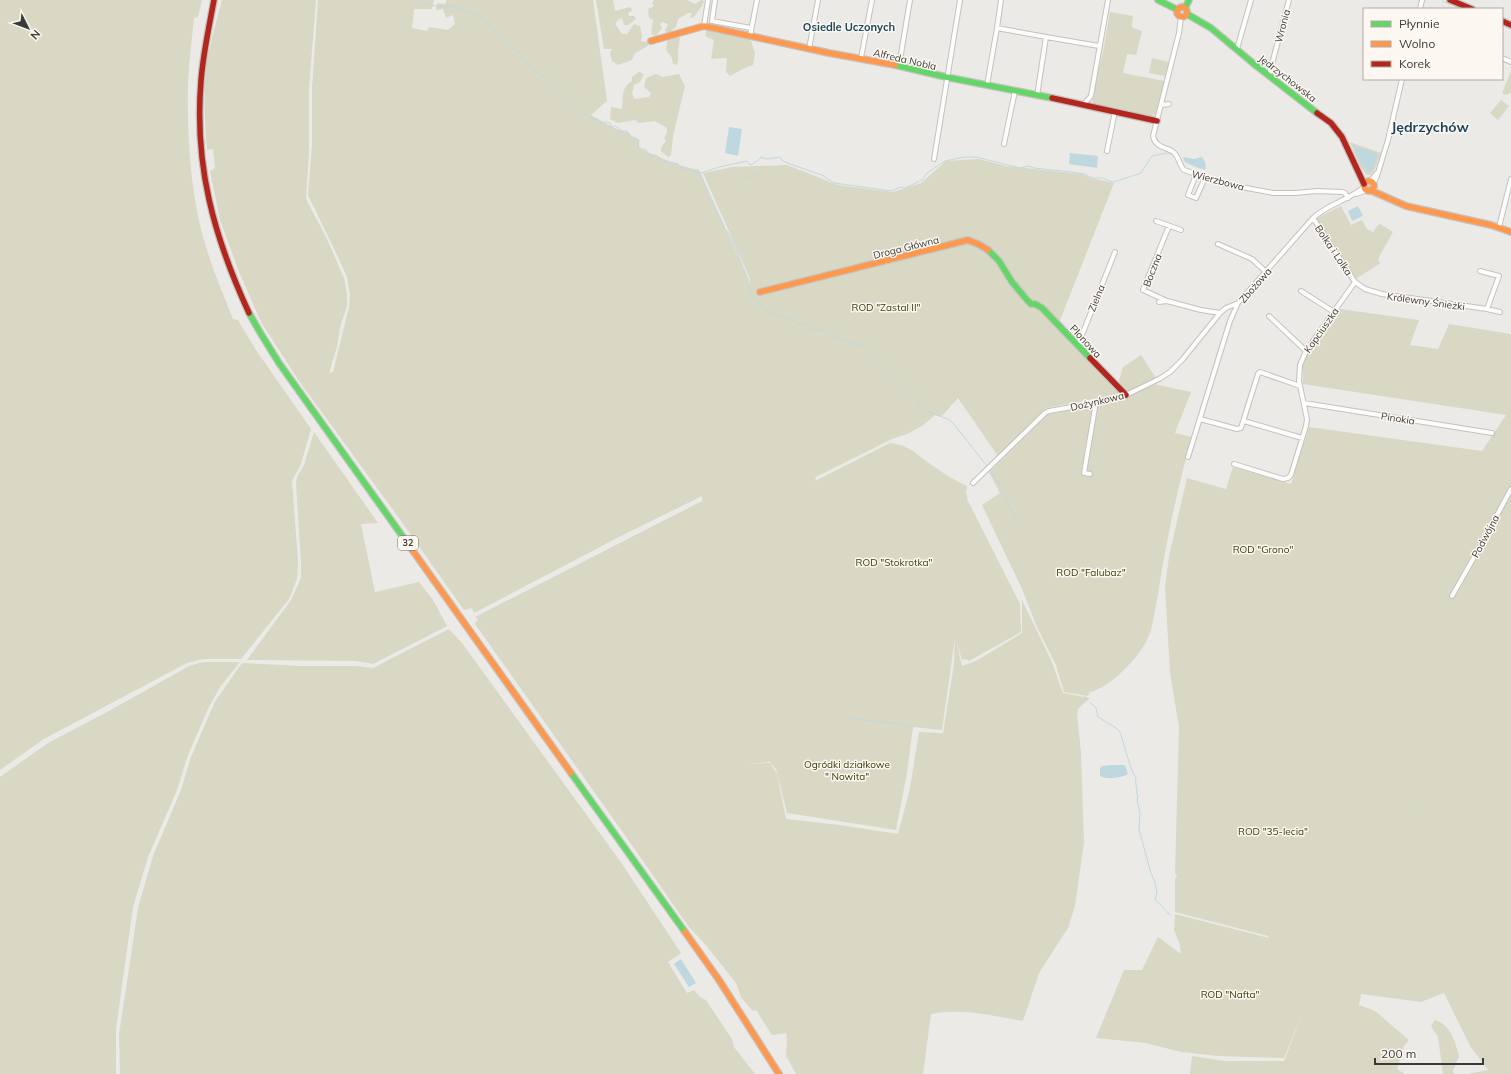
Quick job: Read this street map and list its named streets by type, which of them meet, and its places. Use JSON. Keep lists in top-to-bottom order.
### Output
{
  "streets": {
    "main road": [
      "Alfreda Nobla",
      "Jędrzychowska",
      "Droga Główna",
      "Plonowa",
      "32"
    ],
    "street": [
      "Wronia",
      "Wierzbowa",
      "Bolka i Lolka",
      "Boczna",
      "Zbożowa",
      "Zielna",
      "Królewny Śnieżki",
      "Kopciuszka",
      "Dożynkowa",
      "Pinokia",
      "Podwójna"
    ]
  },
  "crossings": [
    ["Wronia", "Jędrzychowska"],
    ["Alfreda Nobla", "Wierzbowa"],
    ["Jędrzychowska", "Wierzbowa"],
    ["Jędrzychowska", "Zbożowa"],
    ["Wierzbowa", "Zbożowa"],
    ["Droga Główna", "Plonowa"],
    ["Bolka i Lolka", "Zbożowa"],
    ["Bolka i Lolka", "Królewny Śnieżki"],
    ["Bolka i Lolka", "Kopciuszka"],
    ["Boczna", "Dożynkowa"],
    ["Zbożowa", "Dożynkowa"],
    ["Zielna", "Plonowa"],
    ["Królewny Śnieżki", "Kopciuszka"],
    ["Kopciuszka", "Pinokia"],
    ["Plonowa", "Dożynkowa"]
  ],
  "districts": ["Osiedle Uczonych", "Jędrzychów"],
  "parks": [
    "ROD \"Zastal II\"",
    "ROD \"Grono\"",
    "ROD \"Stokrotka\"",
    "ROD \"Falubaz\"",
    "Ogródki działkowe \" Nowita\"",
    "ROD \"35-lecia\"",
    "ROD \"Nafta\""
  ],
  "legend": ["Płynnie", "Wolno", "Korek"],
  "scale_bar": "200 m",
  "north": "bottom right"
}
